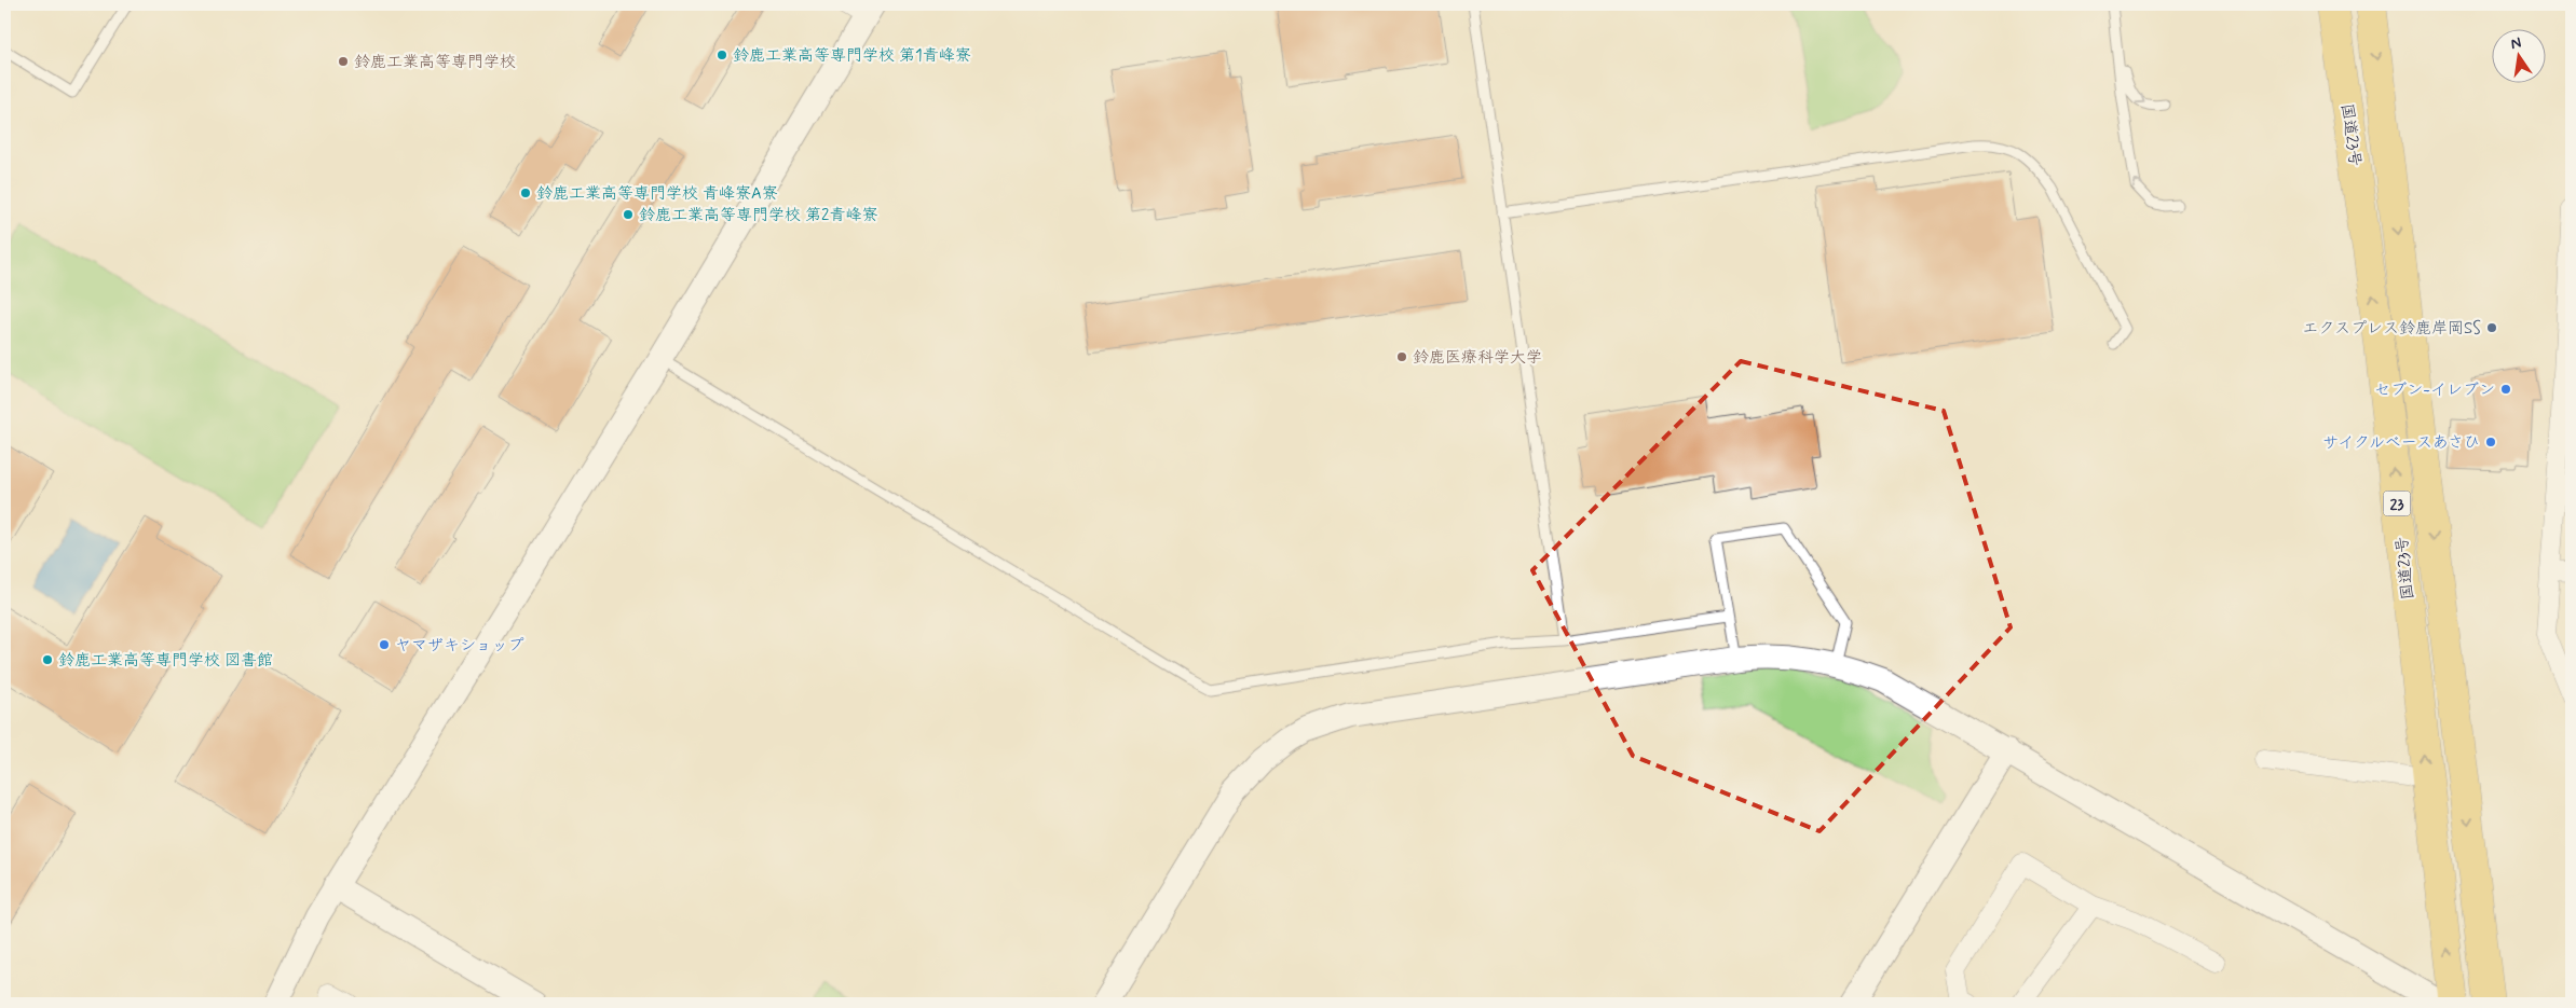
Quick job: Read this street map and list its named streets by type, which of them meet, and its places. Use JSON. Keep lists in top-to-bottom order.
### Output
{
  "streets": {
    "highway": ["国道23号", "23"]
  },
  "places": [
    "鈴鹿工業高等専門学校 第1青峰寮",
    "鈴鹿工業高等専門学校",
    "鈴鹿工業高等専門学校 青峰寮A寮",
    "鈴鹿工業高等専門学校 第2青峰寮",
    "エクスプレス鈴鹿岸岡SS",
    "鈴鹿医療科学大学",
    "セブン-イレブン",
    "サイクルベースあさひ",
    "ヤマザキショップ",
    "鈴鹿工業高等専門学校 図書館"
  ],
  "north": "top"
}
